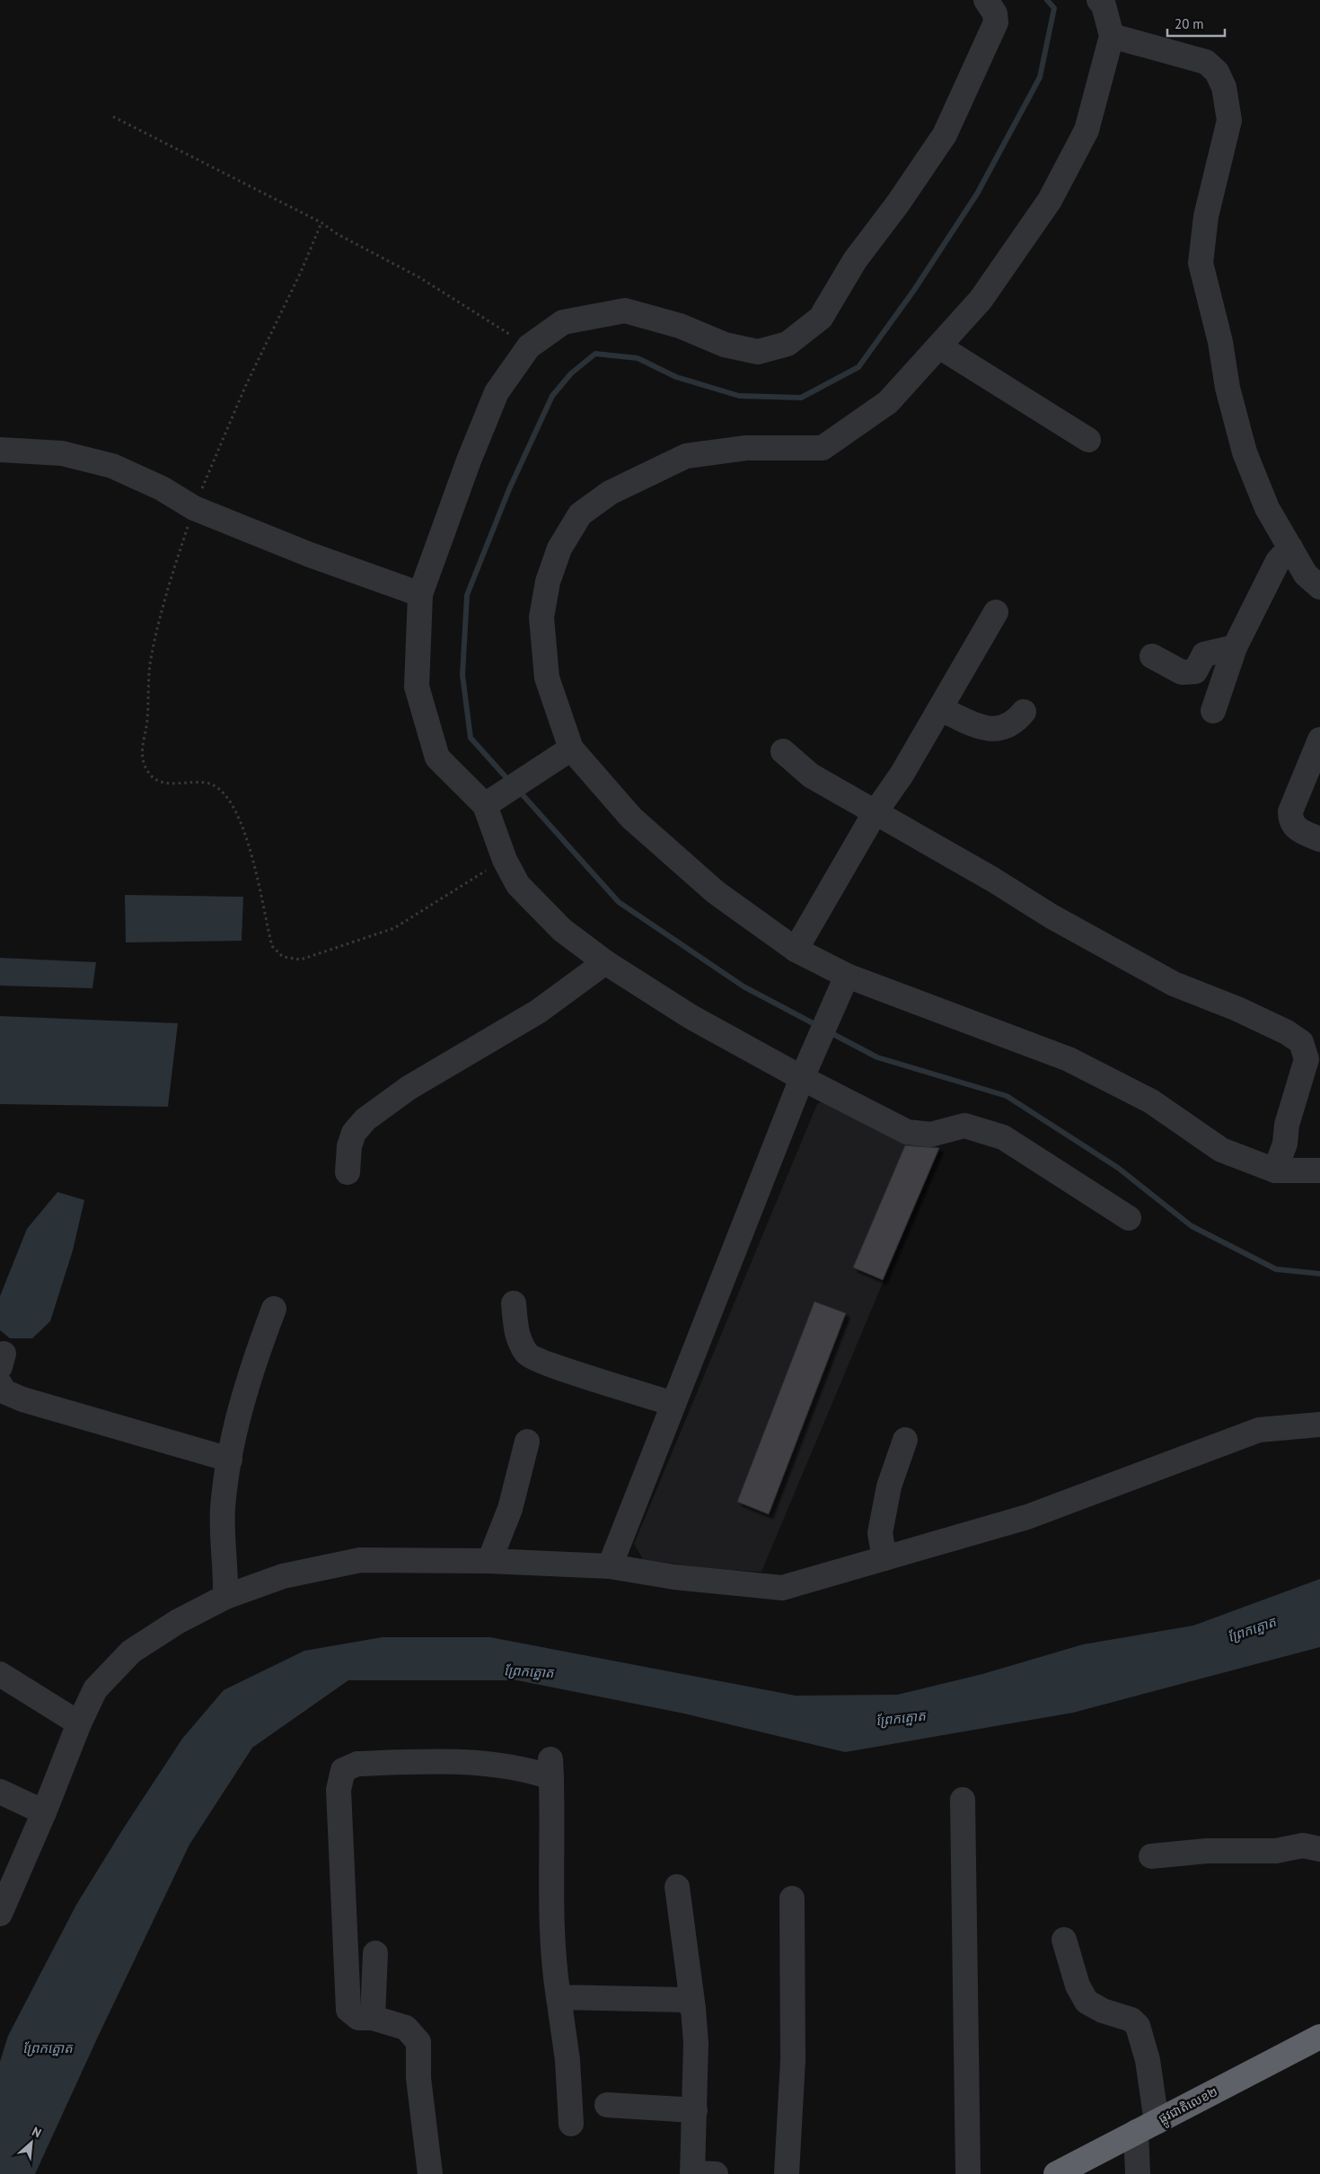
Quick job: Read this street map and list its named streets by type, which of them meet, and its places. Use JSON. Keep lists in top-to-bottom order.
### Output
{
  "streets": {
    "highway": ["ផ្លូវជាតិលេខ២"]
  },
  "water": ["ព្រែកត្នោត"],
  "scale_bar": "20 m",
  "north": "top right"
}
